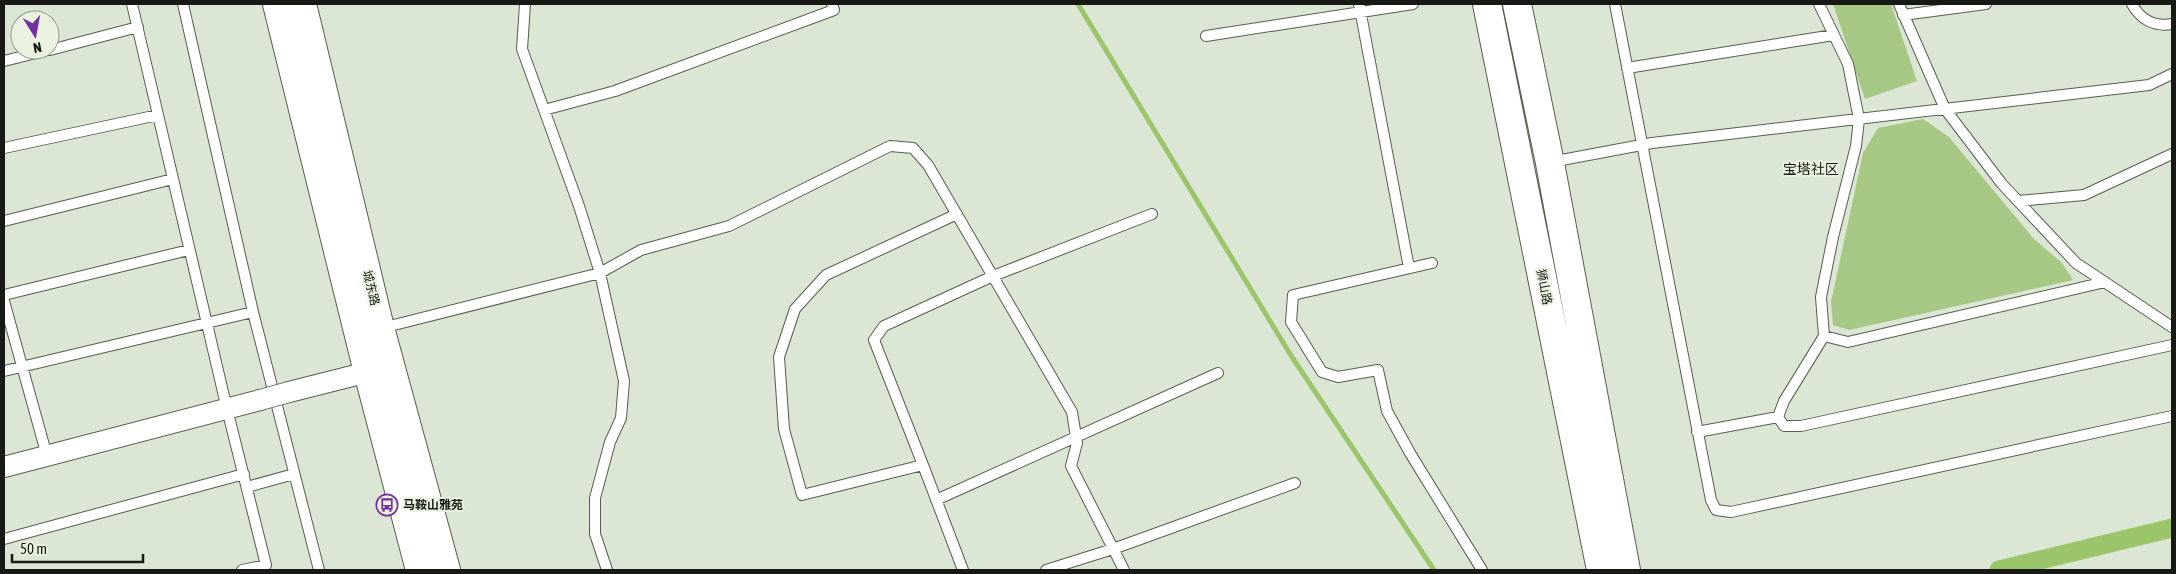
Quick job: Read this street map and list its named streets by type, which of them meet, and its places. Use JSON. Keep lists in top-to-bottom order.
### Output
{
  "streets": {
    "street": ["狮山路", "城东路"]
  },
  "districts": ["宝塔社区"],
  "places": {
    "bus stop": ["马鞍山雅苑"]
  },
  "scale_bar": "50 m",
  "north": "bottom"
}
